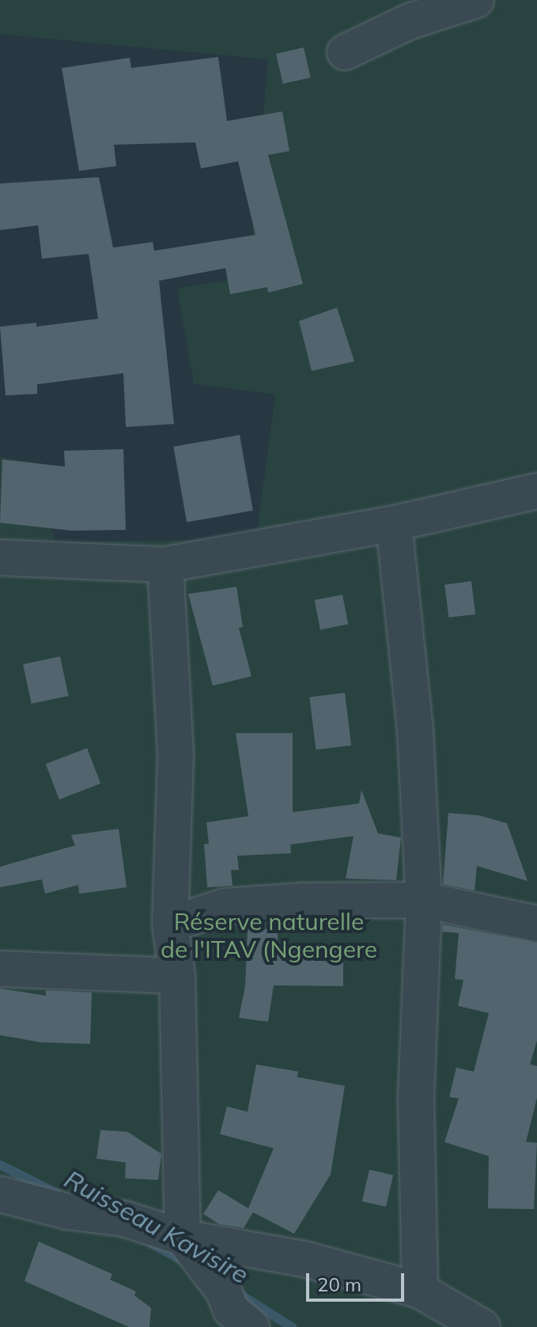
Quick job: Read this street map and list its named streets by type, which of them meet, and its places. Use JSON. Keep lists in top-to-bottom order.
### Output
{
  "water": ["Ruisseau Kavisire"],
  "parks": ["Réserve naturelle de l'ITAV (Ngengere"],
  "scale_bar": "20 m"
}
